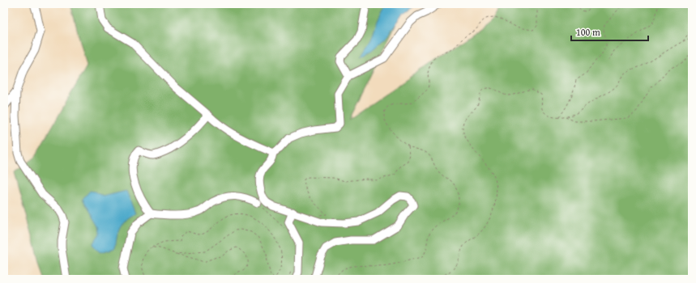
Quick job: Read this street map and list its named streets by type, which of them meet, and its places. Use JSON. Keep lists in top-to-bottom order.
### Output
{
  "scale_bar": "100 m"
}
